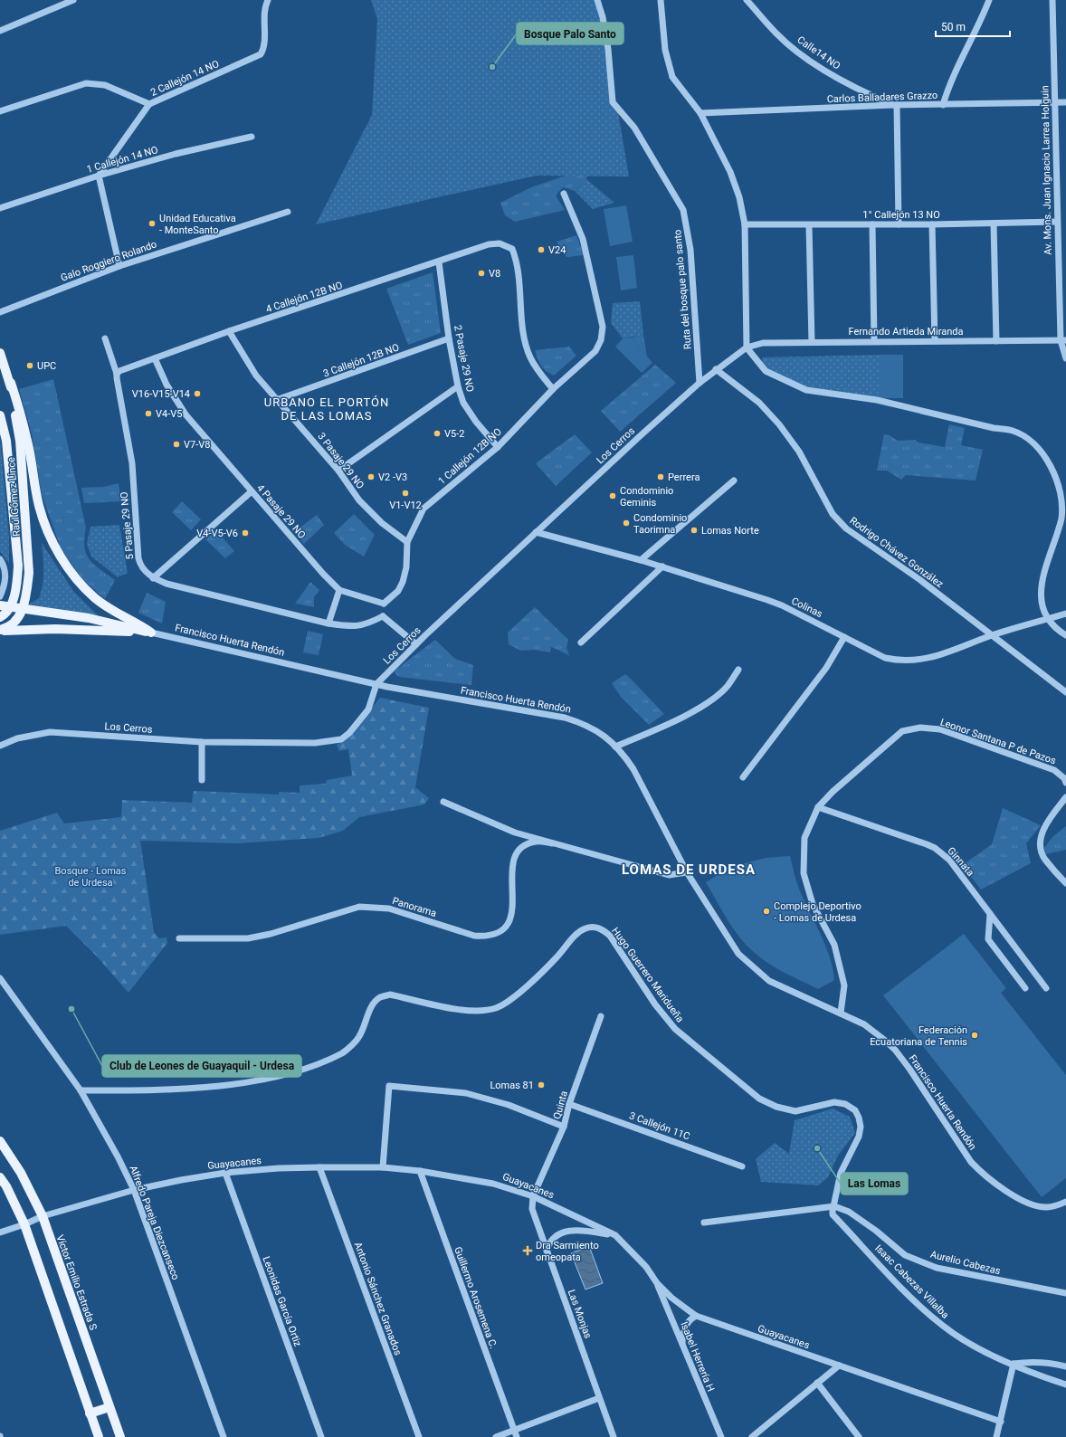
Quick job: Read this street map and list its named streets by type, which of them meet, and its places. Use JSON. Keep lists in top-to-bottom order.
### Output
{
  "streets": {
    "main road": ["Raúl Gómez Lince", "Víctor Emilio Estrada S"],
    "street": [
      "Calle14 NO",
      "2 Callejón 14 NO",
      "Carlos Balladares Grazzo",
      "1 Callejón 14 NO",
      "Av. Mons. Juan Ignacio Larrea Holguin",
      "1° Callejón 13 NO",
      "Galo Roggiero Rolando",
      "Ruta del bosque palo santo",
      "4 Callejón 12B NO",
      "Fernando Artieda Miranda",
      "2 Pasaje 29 NO",
      "3 Callejón 12B NO",
      "Los Cerros",
      "1 Callejón 12B NO",
      "3 Pasaje 29 NO",
      "4 Pasaje 29 NO",
      "5 Pasaje 29 NO",
      "Rodrigo Chávez González",
      "Colinas",
      "Francisco Huerta Rendón",
      "Leonor Santana P de Pazos",
      "Ginnata",
      "Panorama",
      "Hugo Guerrero Maridueña",
      "Quinta",
      "3 Callejón 11C",
      "Guayacanes",
      "Alfredo Pareja Diezcanseco",
      "Aurelio Cabezas",
      "Isaac Cabezas Villalba",
      "Guillermo Arosemena C.",
      "Antonio Sánchez Granados",
      "Leonidas García Ortiz",
      "Las Monjas",
      "Isabel Herrería H"
    ]
  },
  "crossings": [
    ["Calle14 NO", "Carlos Balladares Grazzo"],
    ["Carlos Balladares Grazzo", "Av. Mons. Juan Ignacio Larrea Holguin"],
    ["Av. Mons. Juan Ignacio Larrea Holguin", "1° Callejón 13 NO"],
    ["Av. Mons. Juan Ignacio Larrea Holguin", "Fernando Artieda Miranda"],
    ["Ruta del bosque palo santo", "Los Cerros"],
    ["4 Callejón 12B NO", "2 Pasaje 29 NO"],
    ["4 Callejón 12B NO", "1 Callejón 12B NO"],
    ["4 Callejón 12B NO", "3 Pasaje 29 NO"],
    ["4 Callejón 12B NO", "4 Pasaje 29 NO"],
    ["4 Callejón 12B NO", "5 Pasaje 29 NO"],
    ["Fernando Artieda Miranda", "Los Cerros"],
    ["2 Pasaje 29 NO", "3 Callejón 12B NO"],
    ["2 Pasaje 29 NO", "1 Callejón 12B NO"],
    ["3 Callejón 12B NO", "3 Pasaje 29 NO"],
    ["Los Cerros", "Rodrigo Chávez González"],
    ["Los Cerros", "Colinas"],
    ["Los Cerros", "Francisco Huerta Rendón"],
    ["1 Callejón 12B NO", "3 Pasaje 29 NO"],
    ["1 Callejón 12B NO", "4 Pasaje 29 NO"],
    ["Rodrigo Chávez González", "Colinas"],
    ["Francisco Huerta Rendón", "Leonor Santana P de Pazos"],
    ["Francisco Huerta Rendón", "Panorama"],
    ["Leonor Santana P de Pazos", "Ginnata"],
    ["Hugo Guerrero Maridueña", "Alfredo Pareja Diezcanseco"],
    ["Hugo Guerrero Maridueña", "Aurelio Cabezas"],
    ["Hugo Guerrero Maridueña", "Isaac Cabezas Villalba"],
    ["Quinta", "3 Callejón 11C"],
    ["Quinta", "Guayacanes"],
    ["Quinta", "Las Monjas"],
    ["Guayacanes", "Alfredo Pareja Diezcanseco"],
    ["Guayacanes", "Víctor Emilio Estrada S"],
    ["Guayacanes", "Guillermo Arosemena C."],
    ["Guayacanes", "Antonio Sánchez Granados"],
    ["Guayacanes", "Leonidas García Ortiz"],
    ["Guayacanes", "Las Monjas"],
    ["Guayacanes", "Isabel Herrería H"],
    ["Aurelio Cabezas", "Isaac Cabezas Villalba"]
  ],
  "districts": ["URBANO EL PORTÓN DE LAS LOMAS", "LOMAS DE URDESA"],
  "parks": ["Bosque - Lomas de Urdesa"],
  "places": {
    "other": [
      "Bosque Palo Santo",
      "Unidad Educativa - MonteSanto",
      "V24",
      "V8",
      "UPC",
      "V16-V15-V14",
      "V4-V5",
      "V5-2",
      "V7-V8",
      "V2 -V3",
      "Perrera",
      "V1-V12",
      "Condominio Geminis",
      "Condominio Taorimna",
      "Lomas Norte",
      "V4-V5-V6",
      "Complejo Deportivo - Lomas de Urdesa",
      "Club de Leones de Guayaquil - Urdesa",
      "Federación Ecuatoriana de Tennis",
      "Lomas 81",
      "Las Lomas"
    ],
    "health": ["Dra Sarmiento omeopata"]
  },
  "scale_bar": "50 m"
}
